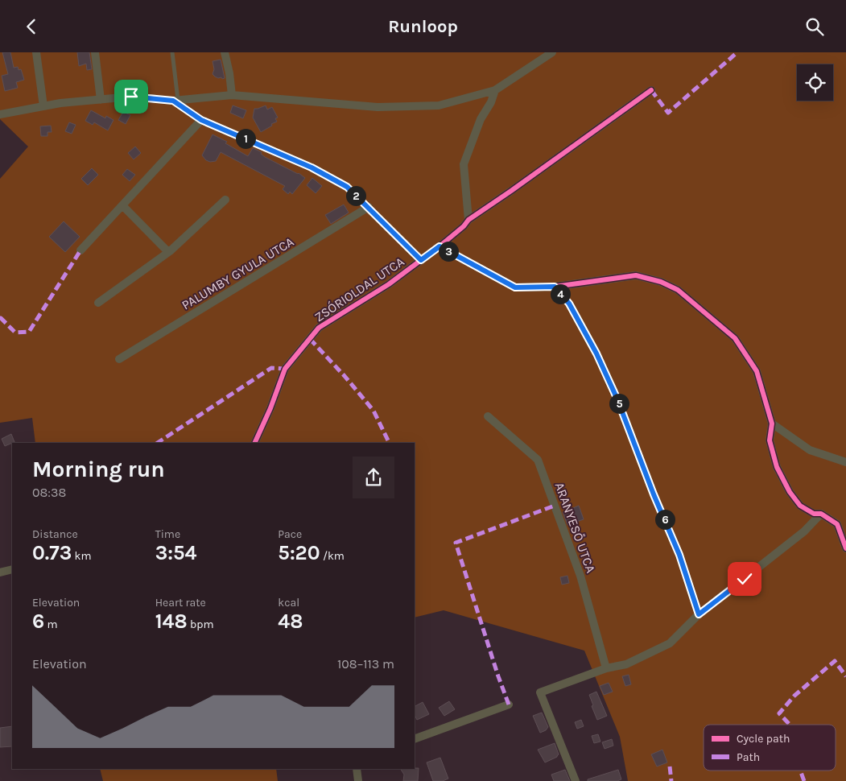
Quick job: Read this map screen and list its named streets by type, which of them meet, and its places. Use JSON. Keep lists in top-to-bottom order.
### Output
{
  "streets": {
    "street": ["PALUMBY GYULA UTCA", "ZSÓRIOLDAL UTCA", "ARANYESŐ UTCA"]
  },
  "legend": ["Cycle path", "Path"],
  "page": {
    "header": "Runloop",
    "pins": [
      "1",
      "2",
      "3",
      "4",
      "5",
      "6"
    ],
    "heading": ["Morning run", "08:38"],
    "stats": [
      ["Distance", "0.73 km"],
      ["Time", "3:54"],
      ["Pace", "5:20 /km"],
      ["Elevation", "6 m"],
      ["Heart rate", "148 bpm"],
      ["kcal", "48"]
    ],
    "chart": ["Elevation", "108–113 m"]
  }
}
